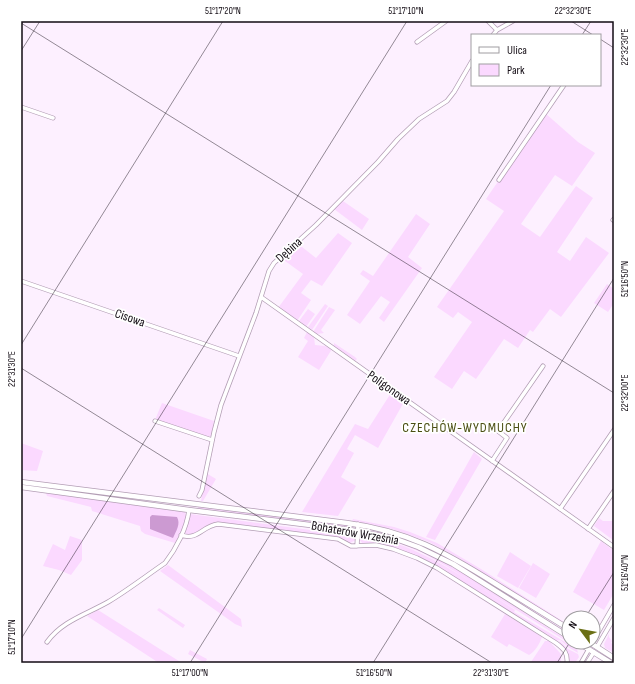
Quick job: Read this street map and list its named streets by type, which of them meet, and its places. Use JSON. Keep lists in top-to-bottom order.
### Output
{
  "streets": {
    "main road": ["Bohaterów Września"],
    "street": ["Dębina", "Cisowa", "Poligonowa"]
  },
  "crossings": [
    ["Dębina", "Cisowa"],
    ["Dębina", "Poligonowa"]
  ],
  "districts": ["CZECHÓW-WYDMUCHY"],
  "legend": ["Ulica", "Park"],
  "north": "top left",
  "coordinates": [
    "51°17'20\"N",
    "51°17'10\"N",
    "22°32'30\"E",
    "51°16'50\"N",
    "22°31'30\"E",
    "22°32'00\"E",
    "51°16'40\"N",
    "51°17'00\"N"
  ]
}
